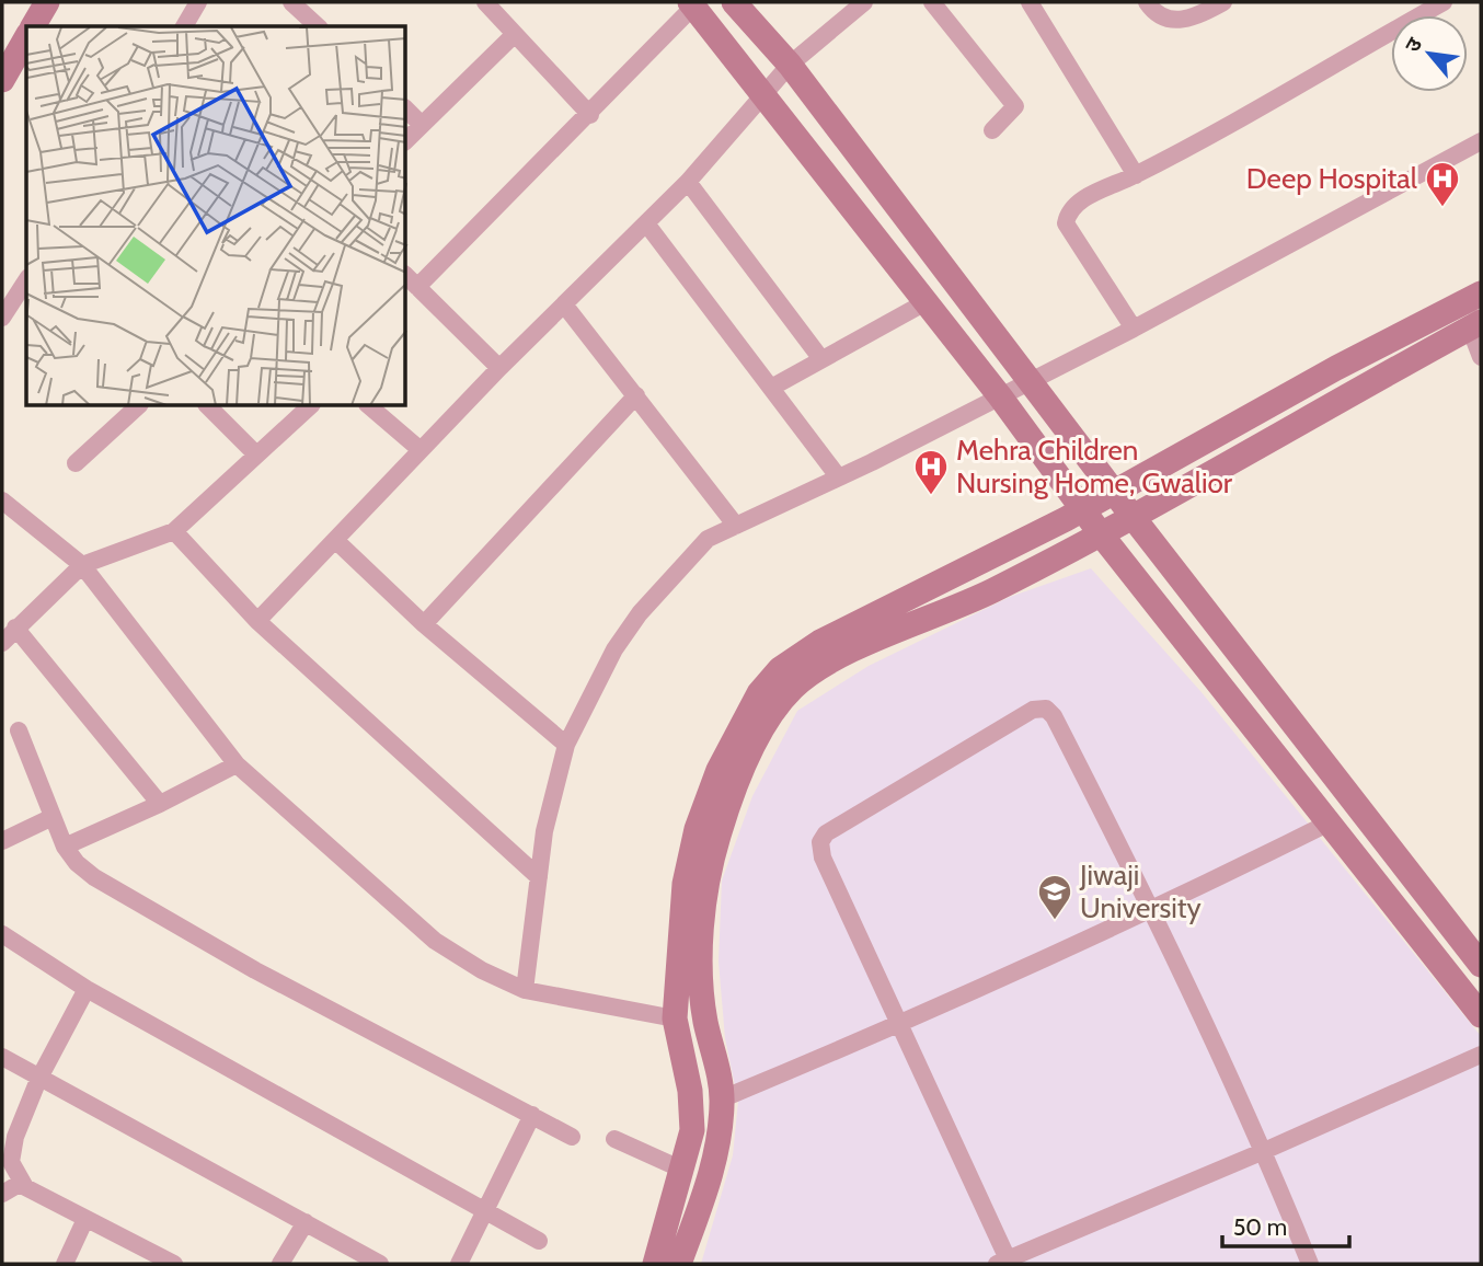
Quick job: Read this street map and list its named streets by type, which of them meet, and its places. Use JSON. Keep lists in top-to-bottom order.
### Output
{
  "places": {
    "hospital": ["Deep Hospital", "Mehra Children Nursing Home, Gwalior"],
    "school or university": ["Jiwaji University"]
  },
  "scale_bar": "50 m",
  "north": "top left"
}
